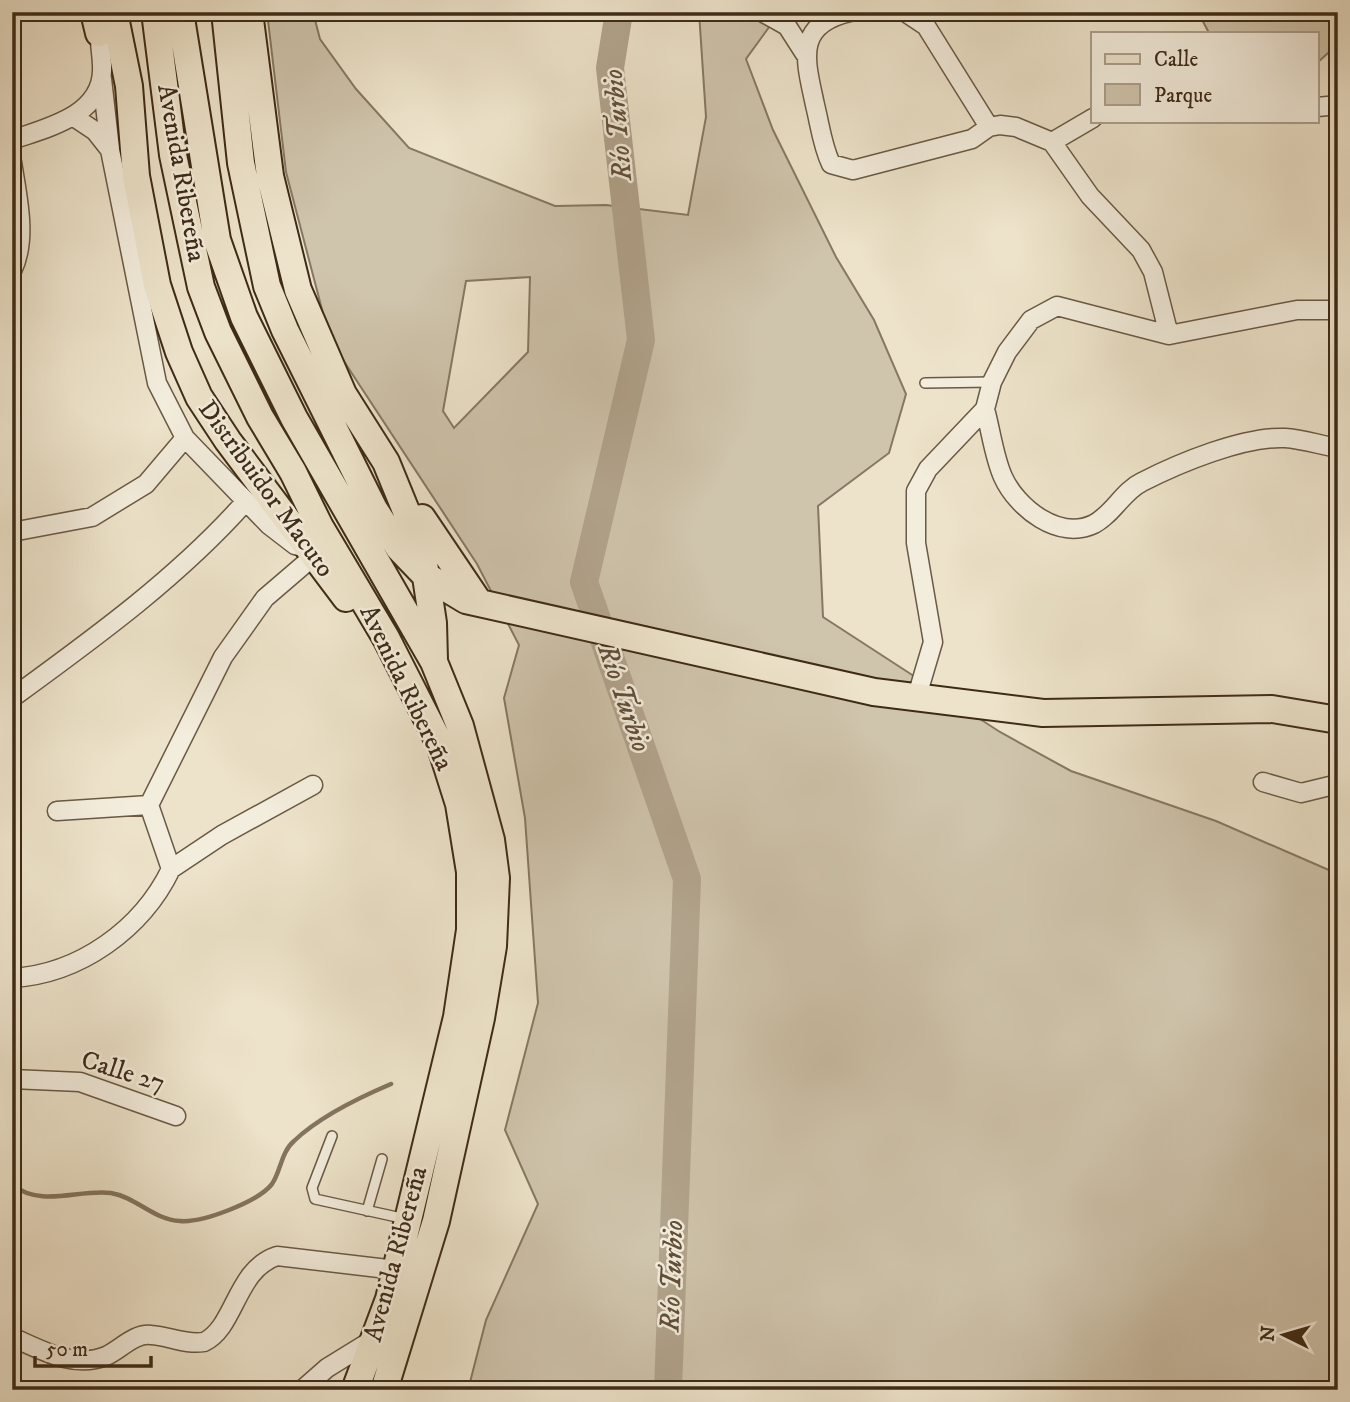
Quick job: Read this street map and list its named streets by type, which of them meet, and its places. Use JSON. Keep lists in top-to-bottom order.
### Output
{
  "streets": {
    "main road": ["Avenida Ribereña", "Distribuidor Macuto"],
    "street": ["Calle 27"]
  },
  "crossings": [
    ["Avenida Ribereña", "Distribuidor Macuto"]
  ],
  "water": ["Río Turbio"],
  "legend": ["Calle", "Parque"],
  "scale_bar": "50 m",
  "north": "left"
}
